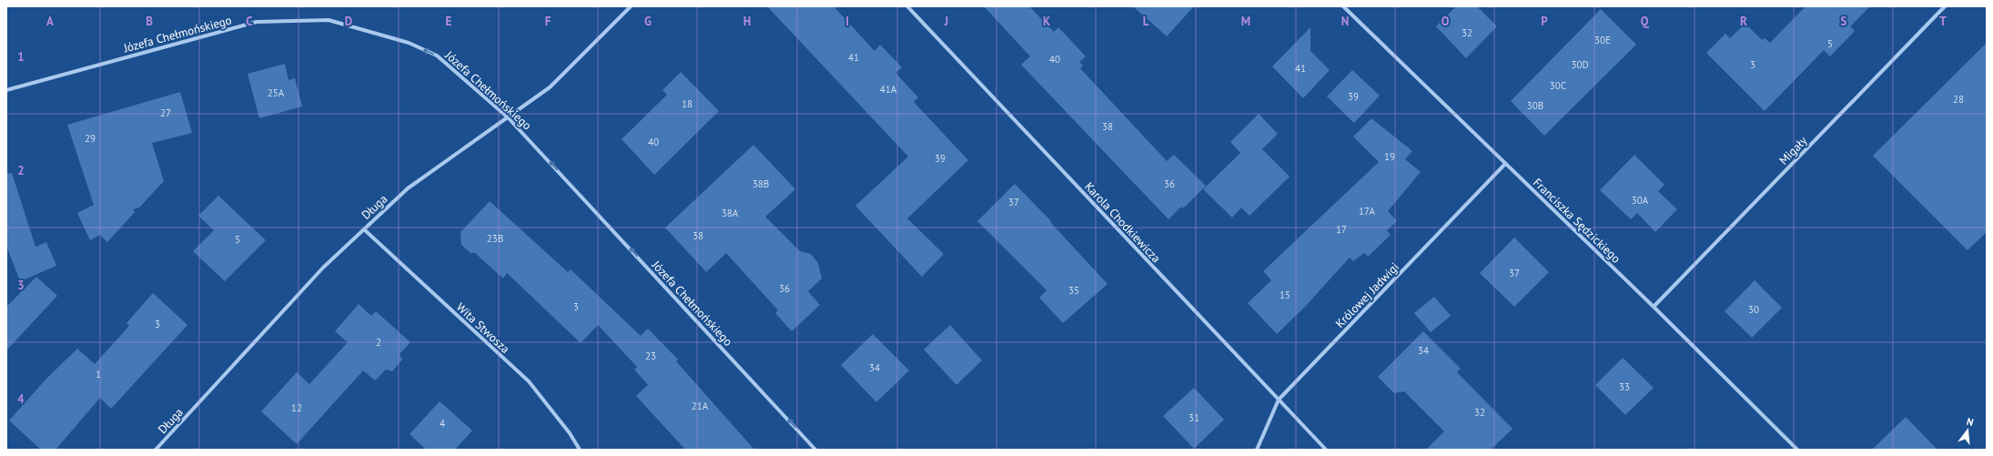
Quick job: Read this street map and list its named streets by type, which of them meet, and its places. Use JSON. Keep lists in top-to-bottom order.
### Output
{
  "streets": {
    "street": [
      "Józefa Chełmońskiego",
      "Migały",
      "Długa",
      "Franciszka Sędzickiego",
      "Karola Chodkiewicza",
      "Królowej Jadwigi",
      "Wita Stwosza"
    ]
  },
  "crossings": [
    ["Józefa Chełmońskiego", "Długa"],
    ["Migały", "Franciszka Sędzickiego"],
    ["Długa", "Wita Stwosza"],
    ["Franciszka Sędzickiego", "Królowej Jadwigi"],
    ["Karola Chodkiewicza", "Królowej Jadwigi"]
  ],
  "one_way": ["Józefa Chełmońskiego"],
  "house_numbers": [
    "32",
    "30E",
    "5",
    "41",
    "40",
    "30D",
    "3",
    "41",
    "30C",
    "41A",
    "25A",
    "39",
    "28",
    "18",
    "30B",
    "27",
    "38",
    "29",
    "40",
    "19",
    "39",
    "38B",
    "36",
    "30A",
    "37",
    "17A",
    "38A",
    "17",
    "38",
    "23B",
    "5",
    "37",
    "36",
    "35",
    "15",
    "3",
    "30",
    "3",
    "2",
    "34",
    "23",
    "34",
    "1",
    "33",
    "21A",
    "12",
    "32",
    "31",
    "4"
  ],
  "north": "top",
  "grid": {
    "columns": [
      "A",
      "B",
      "C",
      "D",
      "E",
      "F",
      "G",
      "H",
      "I",
      "J",
      "K",
      "L",
      "M",
      "N",
      "O",
      "P",
      "Q",
      "R",
      "S",
      "T"
    ],
    "rows": [
      "1",
      "2",
      "3",
      "4"
    ]
  }
}
